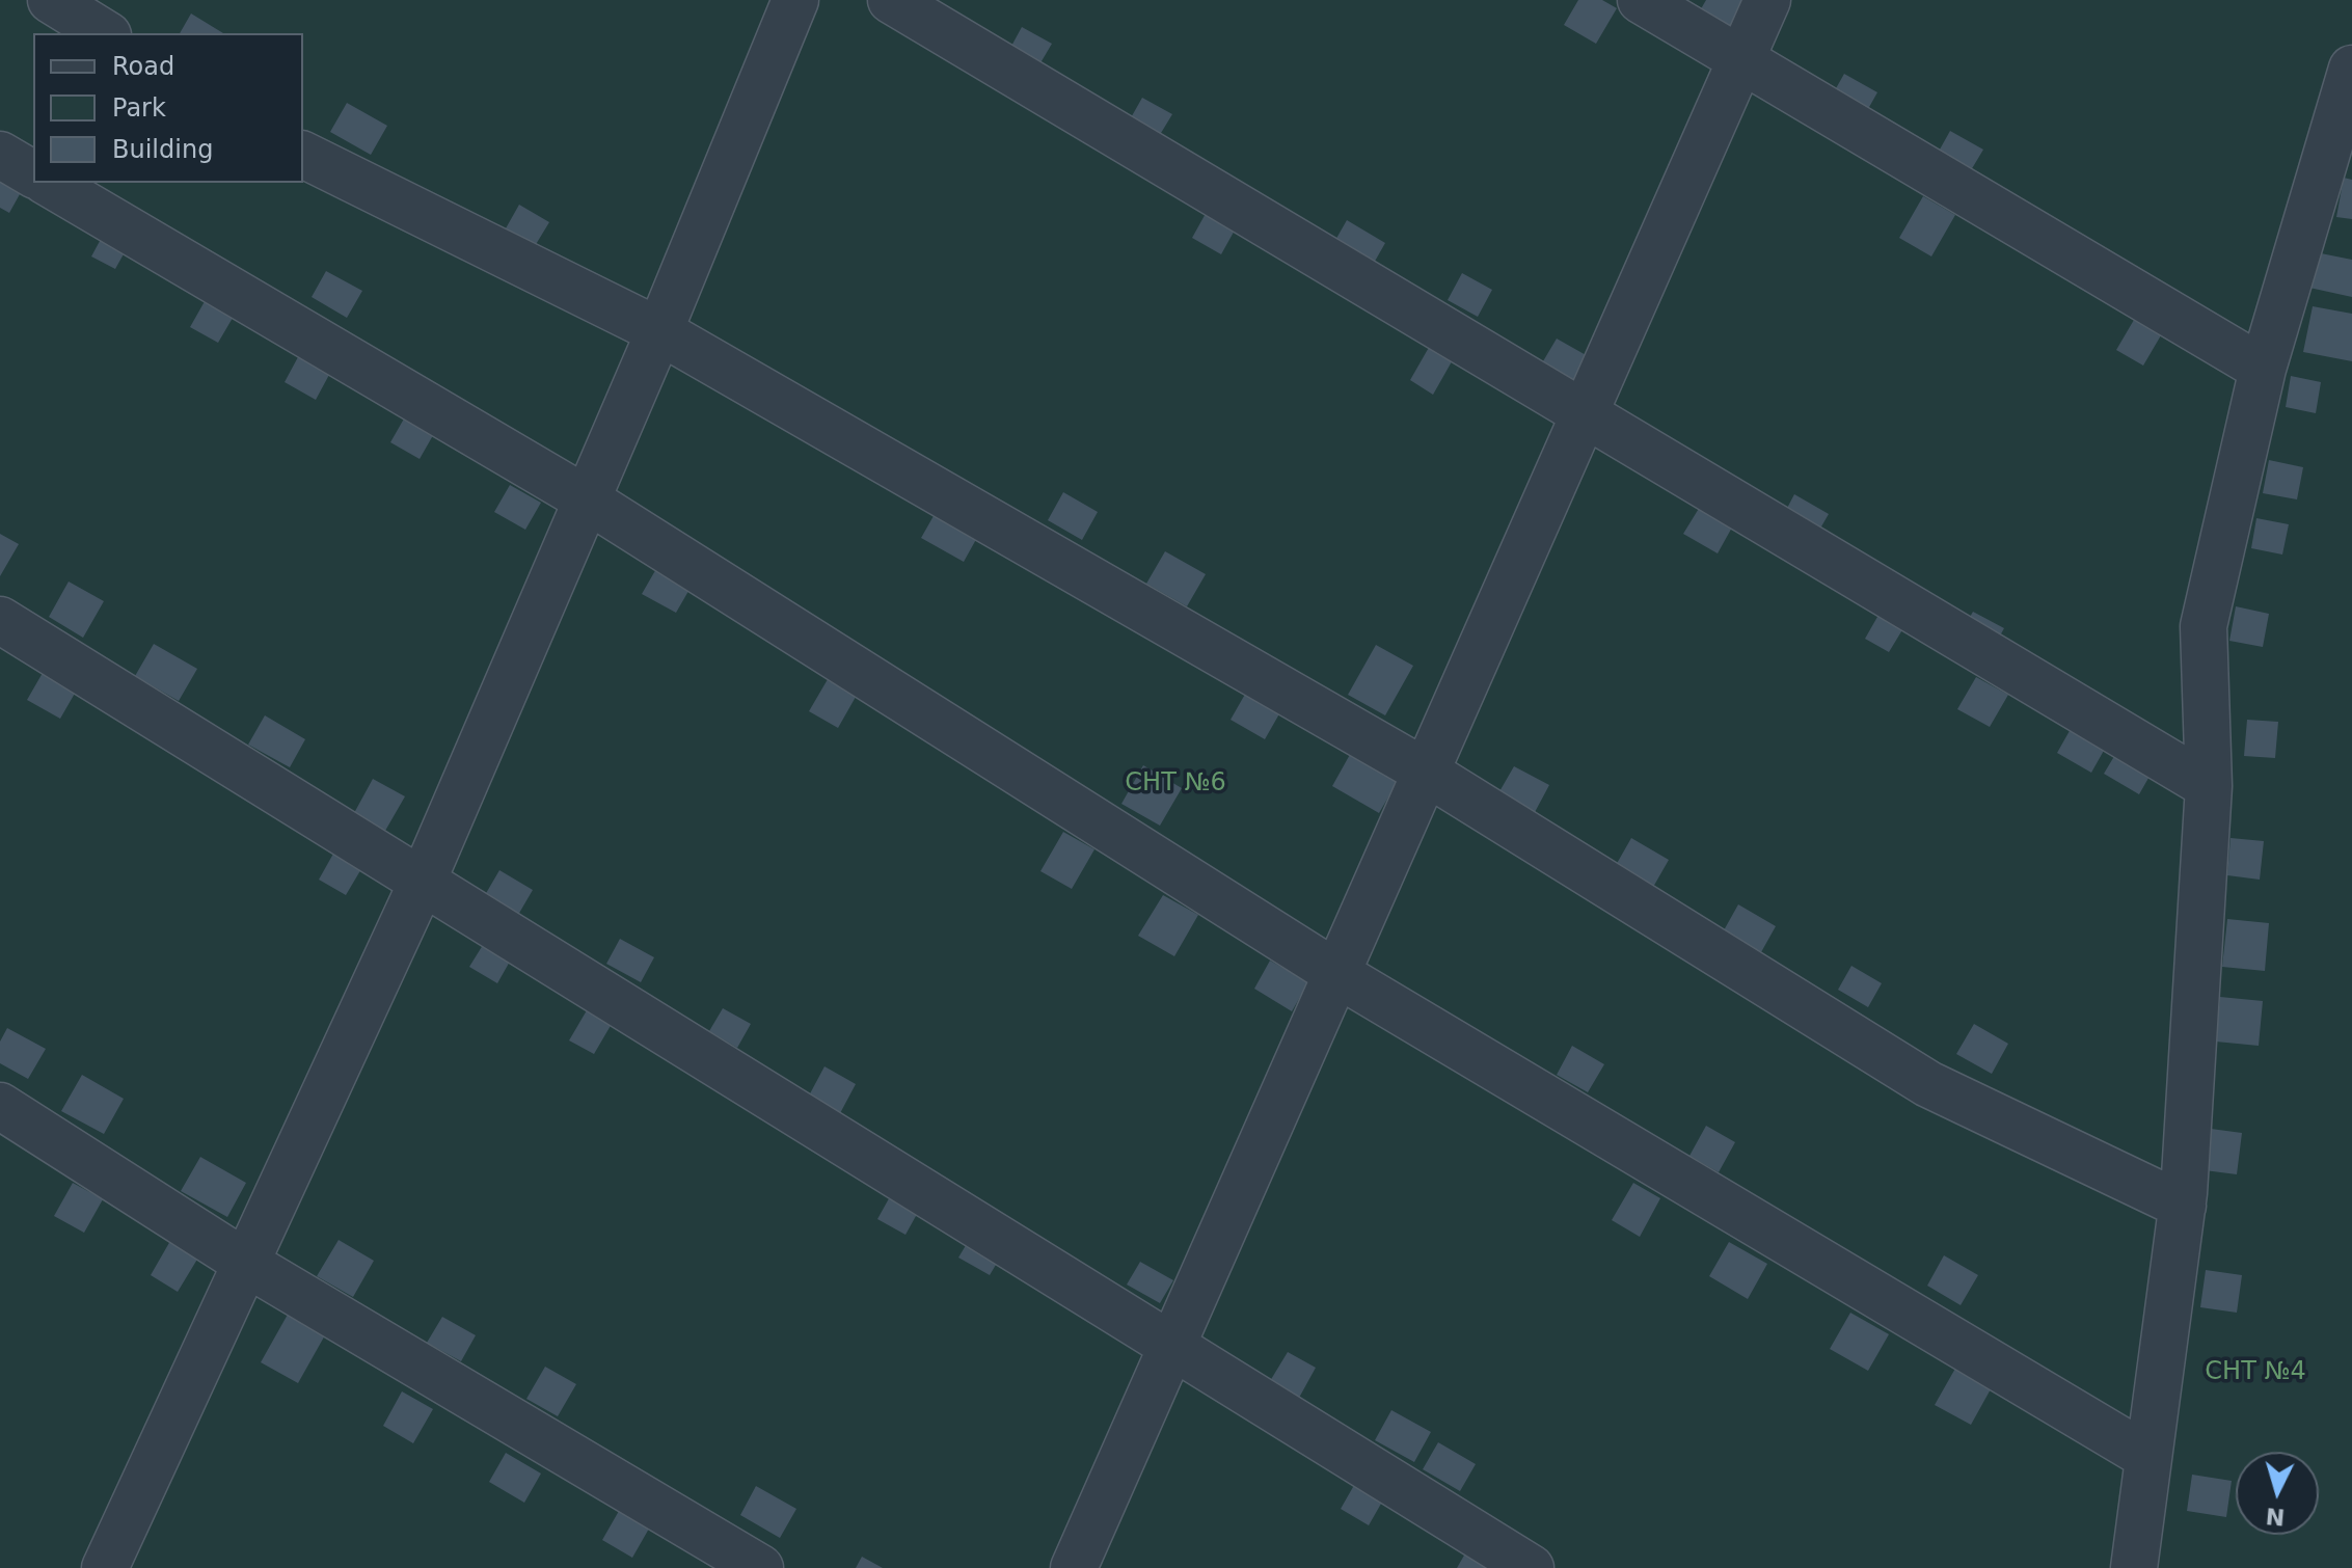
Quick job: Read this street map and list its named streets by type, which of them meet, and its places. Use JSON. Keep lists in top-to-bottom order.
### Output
{
  "parks": ["СНТ №6", "СНТ №4"],
  "legend": ["Road", "Park", "Building"],
  "north": "bottom"
}
